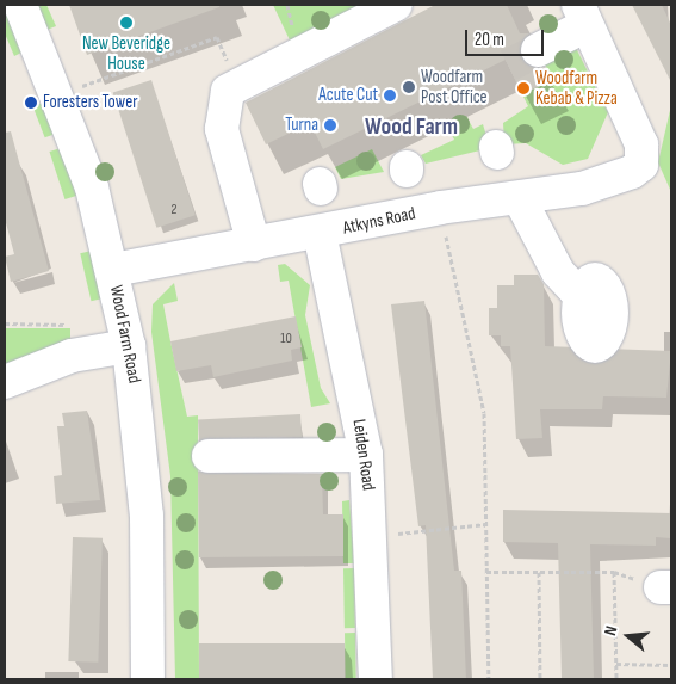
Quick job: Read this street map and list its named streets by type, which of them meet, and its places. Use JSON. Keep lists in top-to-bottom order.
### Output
{
  "streets": {
    "street": ["Atkyns Road", "Wood Farm Road", "Leiden Road"]
  },
  "crossings": [
    ["Atkyns Road", "Wood Farm Road"],
    ["Atkyns Road", "Leiden Road"]
  ],
  "districts": ["Wood Farm"],
  "places": [
    "New Beveridge House",
    "Woodfarm Post Office",
    "Woodfarm Kebab & Pizza",
    "Acute Cut",
    "Foresters Tower",
    "Turna"
  ],
  "house_numbers": ["2", "10"],
  "scale_bar": "20 m",
  "north": "left"
}
